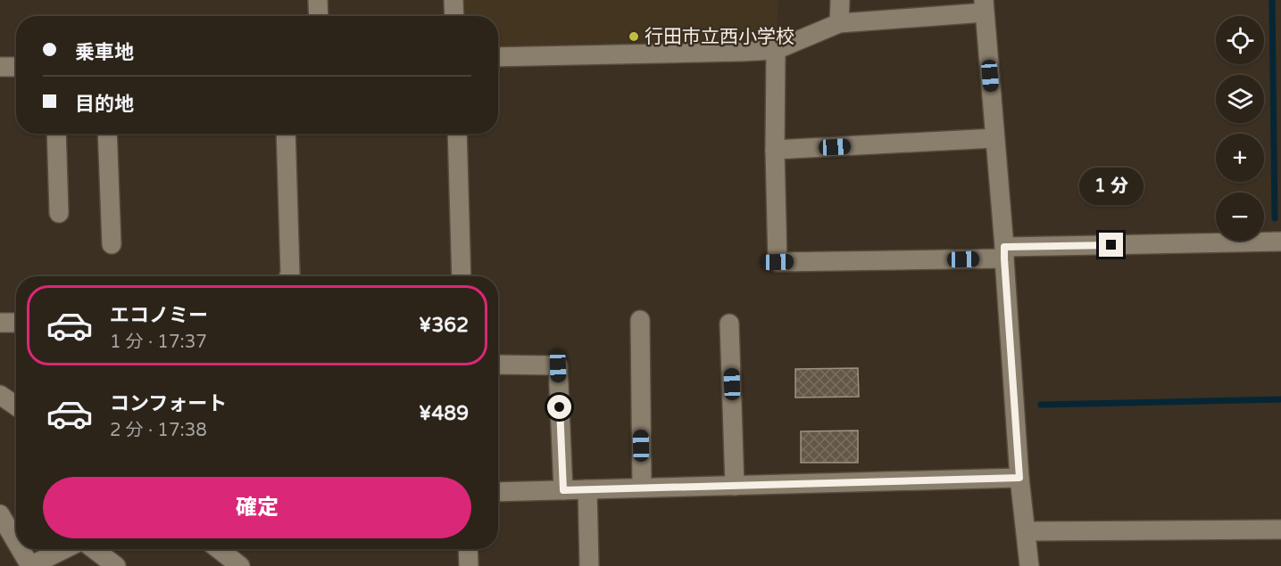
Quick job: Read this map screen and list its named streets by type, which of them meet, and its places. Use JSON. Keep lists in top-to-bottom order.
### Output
{
  "places": ["行田市立西小学校"],
  "page": {
    "map_buttons": ["+", "−"],
    "banner": ["乗車地", "目的地"],
    "bubble": "1 分",
    "list": [
      {
        "name": "エコノミー",
        "note": "1 分 · 17:37",
        "value": "¥362"
      },
      {
        "name": "コンフォート",
        "note": "2 分 · 17:38",
        "value": "¥489"
      }
    ],
    "buttons": "確定"
  }
}
